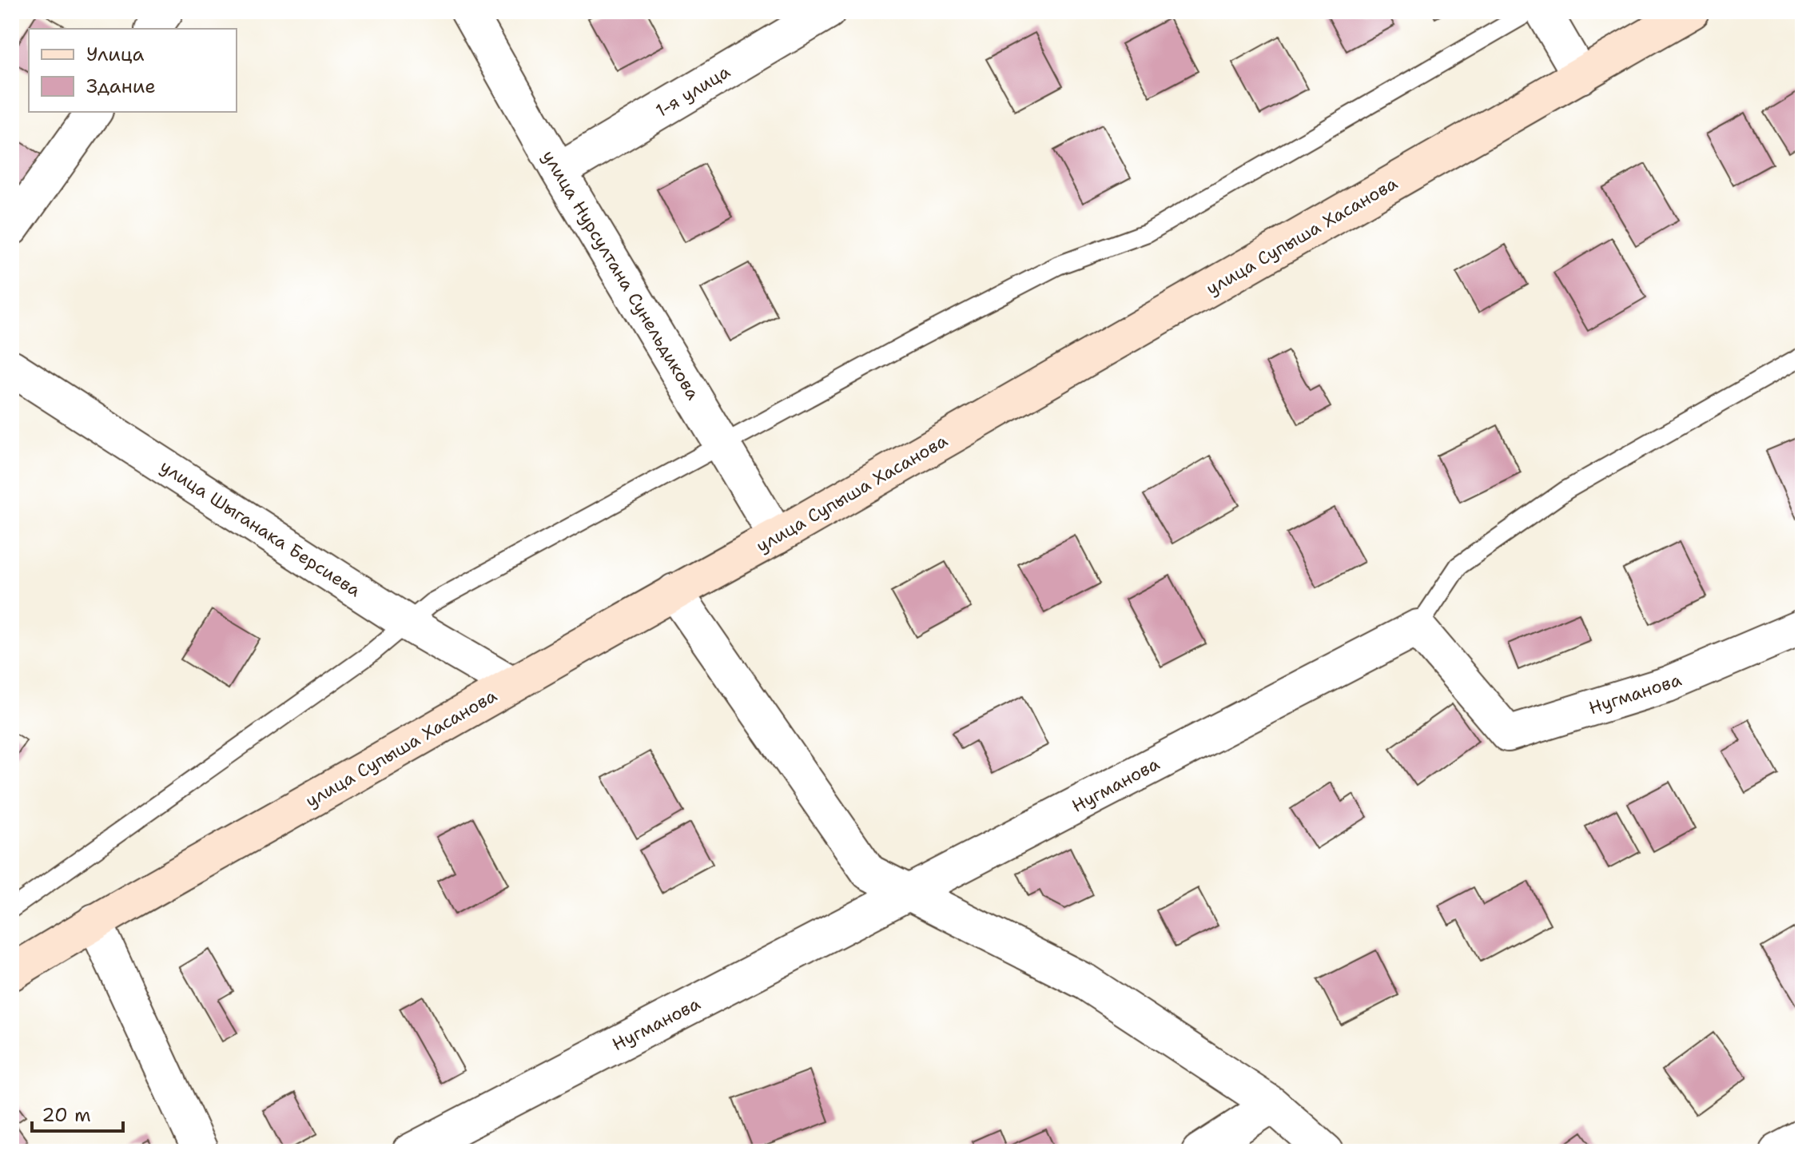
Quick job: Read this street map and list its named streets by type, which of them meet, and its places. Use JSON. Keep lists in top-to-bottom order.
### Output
{
  "streets": {
    "street": [
      "1-я улица",
      "улица Супыша Хасанова",
      "улица Нурсултана Сунельдикова",
      "улица Шыганака Берсиева",
      "Нугманова"
    ]
  },
  "crossings": [
    ["1-я улица", "улица Нурсултана Сунельдикова"],
    ["улица Супыша Хасанова", "улица Нурсултана Сунельдикова"],
    ["улица Супыша Хасанова", "улица Шыганака Берсиева"]
  ],
  "legend": ["Улица", "Здание"],
  "scale_bar": "20 m"
}
